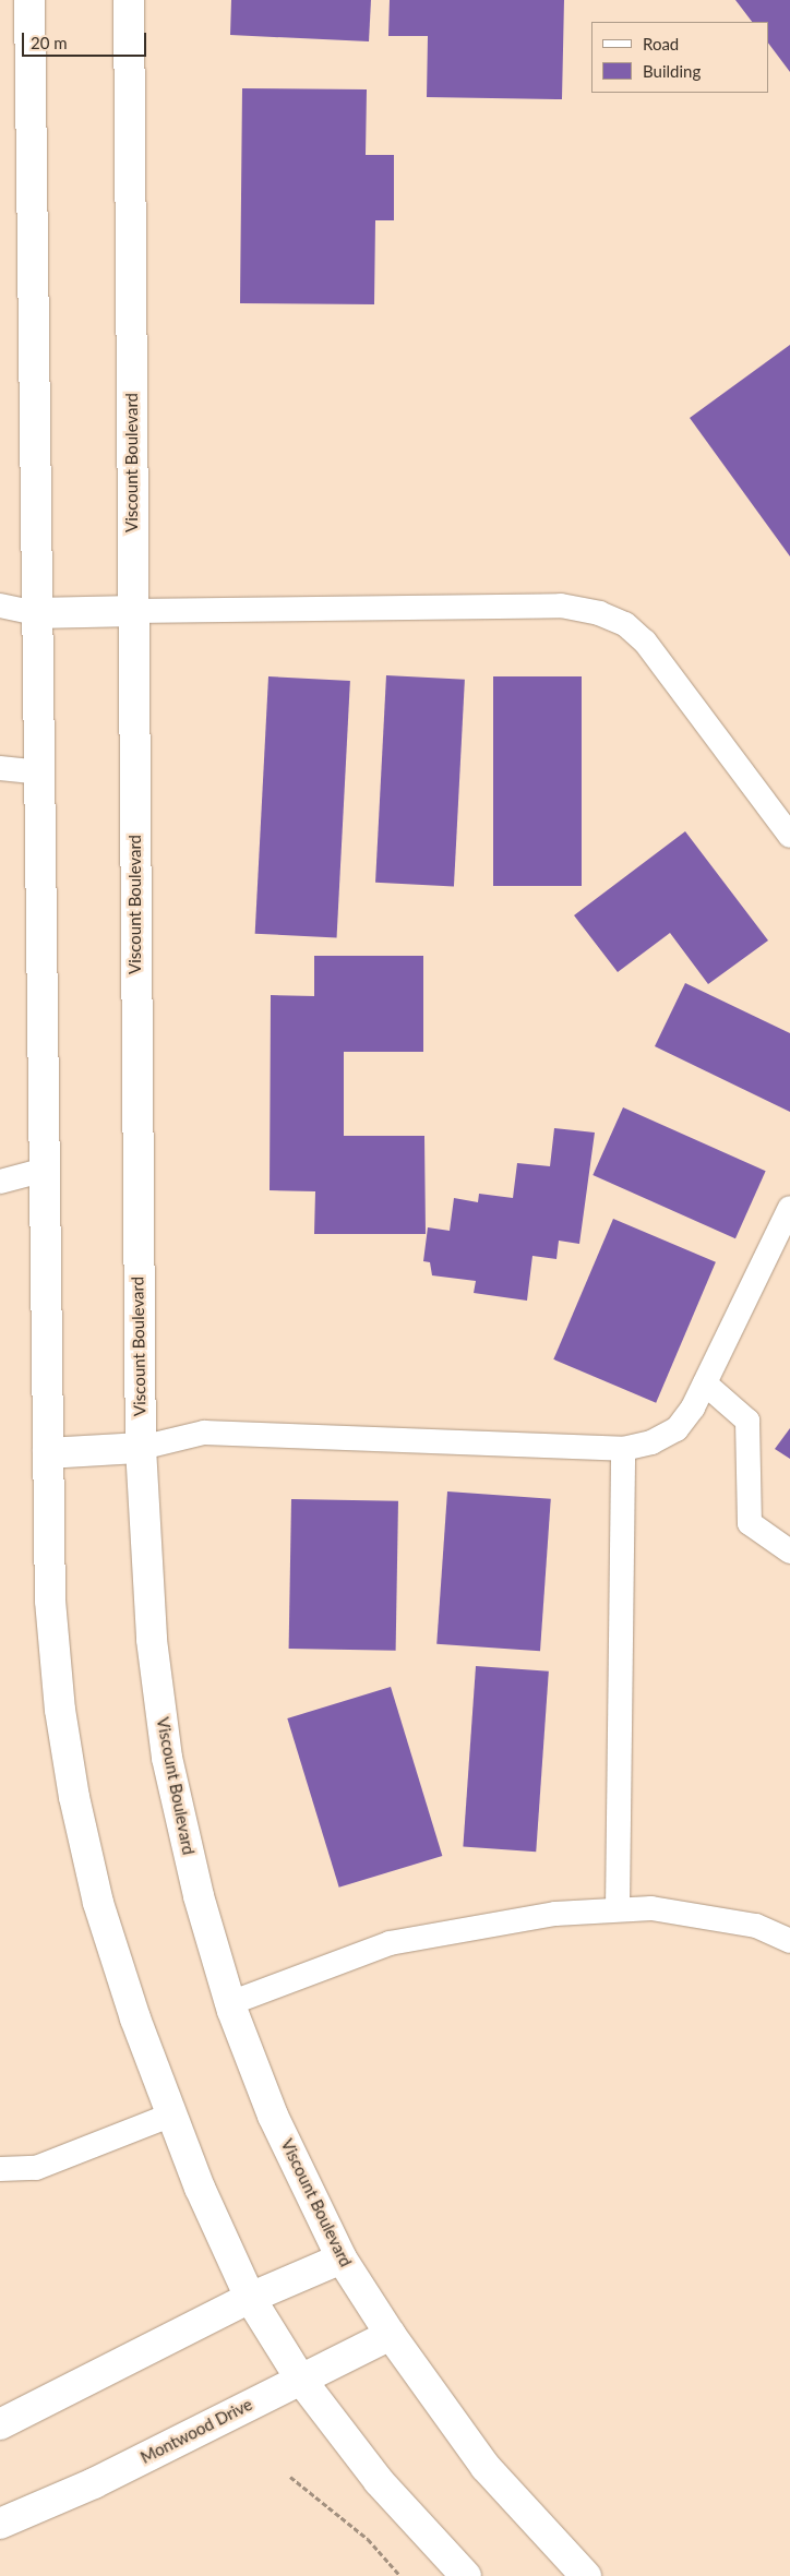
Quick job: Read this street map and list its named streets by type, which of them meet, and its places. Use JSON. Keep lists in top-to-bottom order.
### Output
{
  "streets": {
    "main road": ["Viscount Boulevard", "Montwood Drive"]
  },
  "crossings": [
    ["Viscount Boulevard", "Montwood Drive"]
  ],
  "legend": ["Road", "Building"],
  "scale_bar": "20 m"
}
